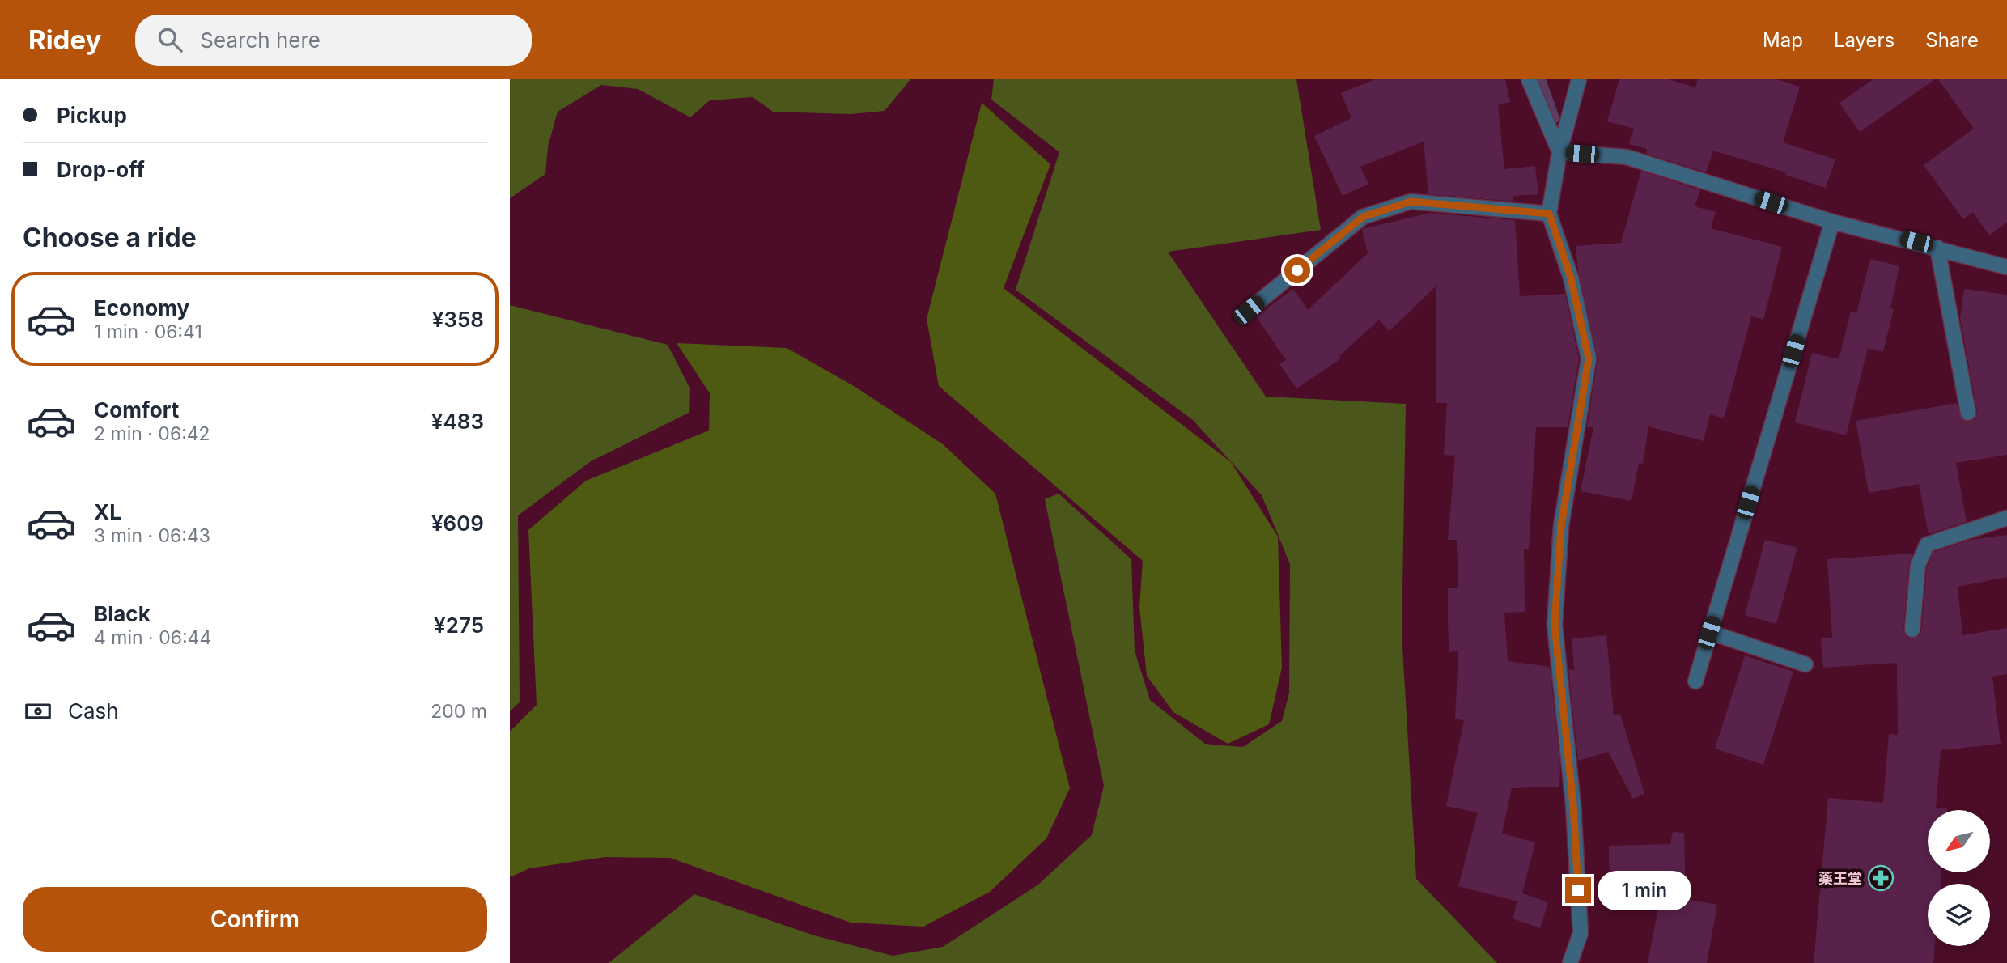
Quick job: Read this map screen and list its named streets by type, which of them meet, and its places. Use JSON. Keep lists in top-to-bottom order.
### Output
{
  "places": {
    "pharmacy": ["薬王堂"]
  },
  "north": "bottom left",
  "page": {
    "header": "Ridey",
    "search": "Search here",
    "nav": ["Map", "Layers", "Share"],
    "banner": ["Pickup", "Drop-off"],
    "heading": "Choose a ride",
    "list": [
      {
        "name": "Economy",
        "note": "1 min · 06:41",
        "value": "¥358"
      },
      {
        "name": "Comfort",
        "note": "2 min · 06:42",
        "value": "¥483"
      },
      {
        "name": "XL",
        "note": "3 min · 06:43",
        "value": "¥609"
      },
      {
        "name": "Black",
        "note": "4 min · 06:44",
        "value": "¥275"
      }
    ],
    "pay": ["Cash", "200 m"],
    "bubble": "1 min",
    "buttons": "Confirm"
  }
}
